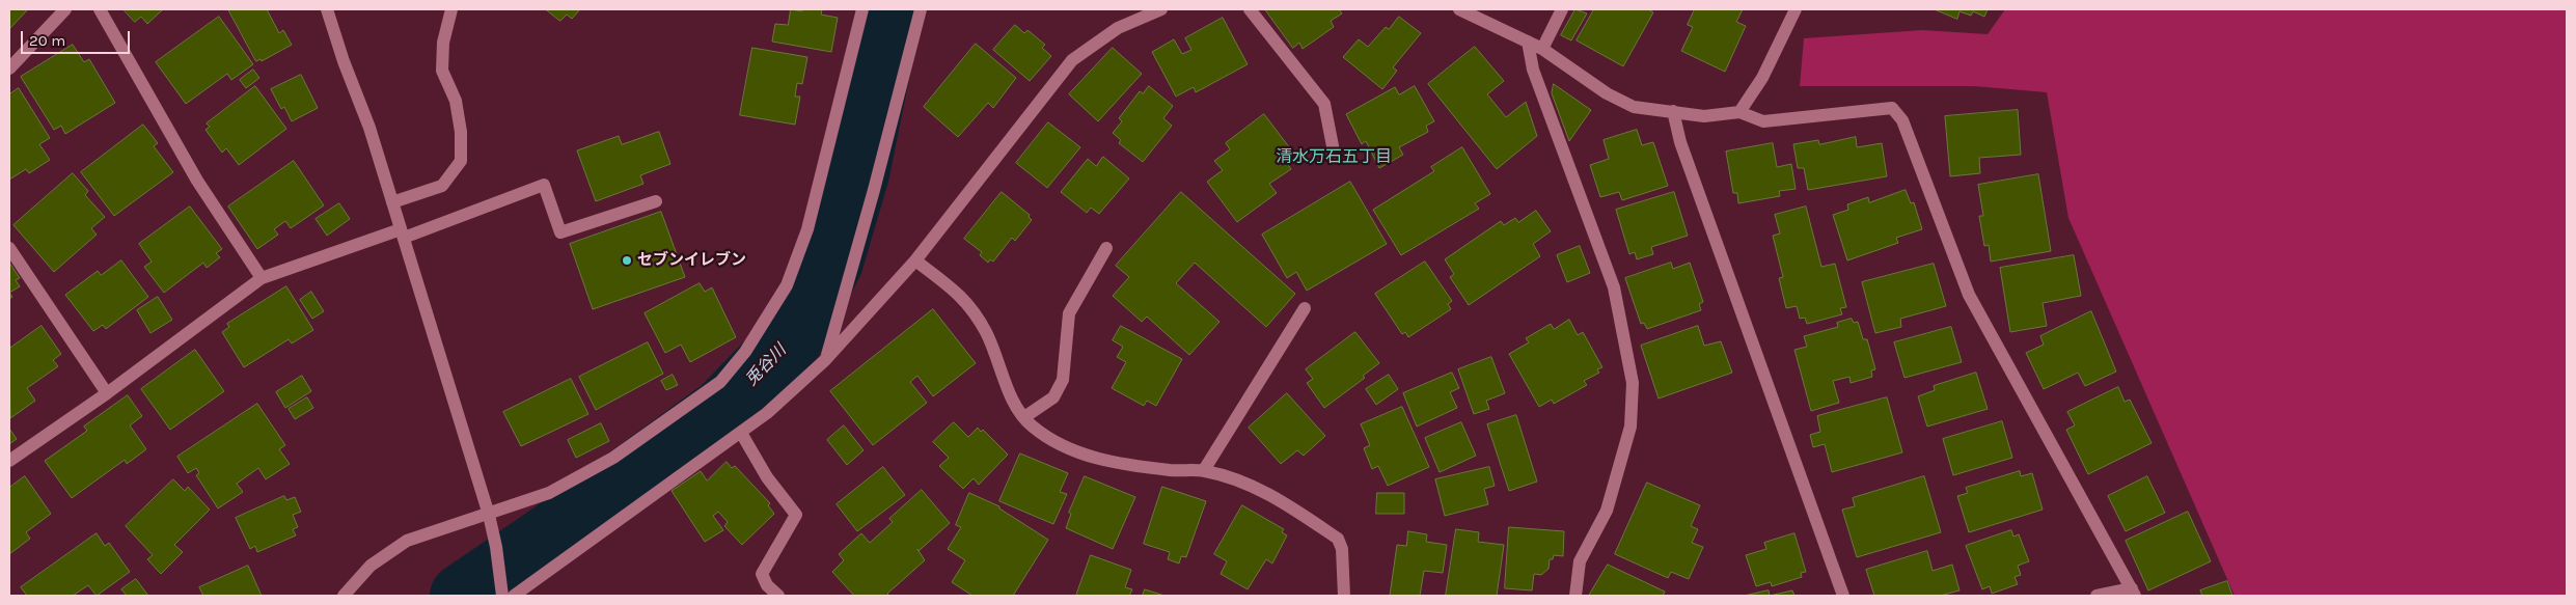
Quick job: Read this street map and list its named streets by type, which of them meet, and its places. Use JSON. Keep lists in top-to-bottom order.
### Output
{
  "districts": ["清水万石五丁目"],
  "water": ["兎谷川"],
  "places": ["セブンイレブン"],
  "scale_bar": "20 m"
}
